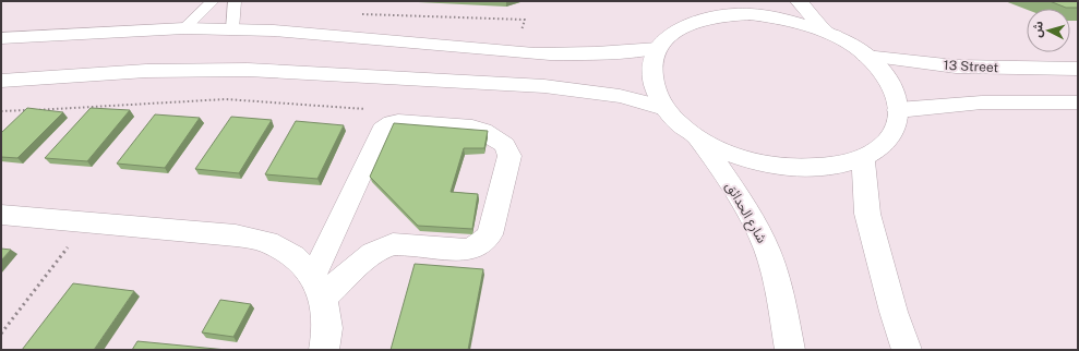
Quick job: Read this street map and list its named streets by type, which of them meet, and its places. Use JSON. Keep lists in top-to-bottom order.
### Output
{
  "streets": {
    "street": ["13 Street", "شارع الحدائق"]
  },
  "north": "left"
}
